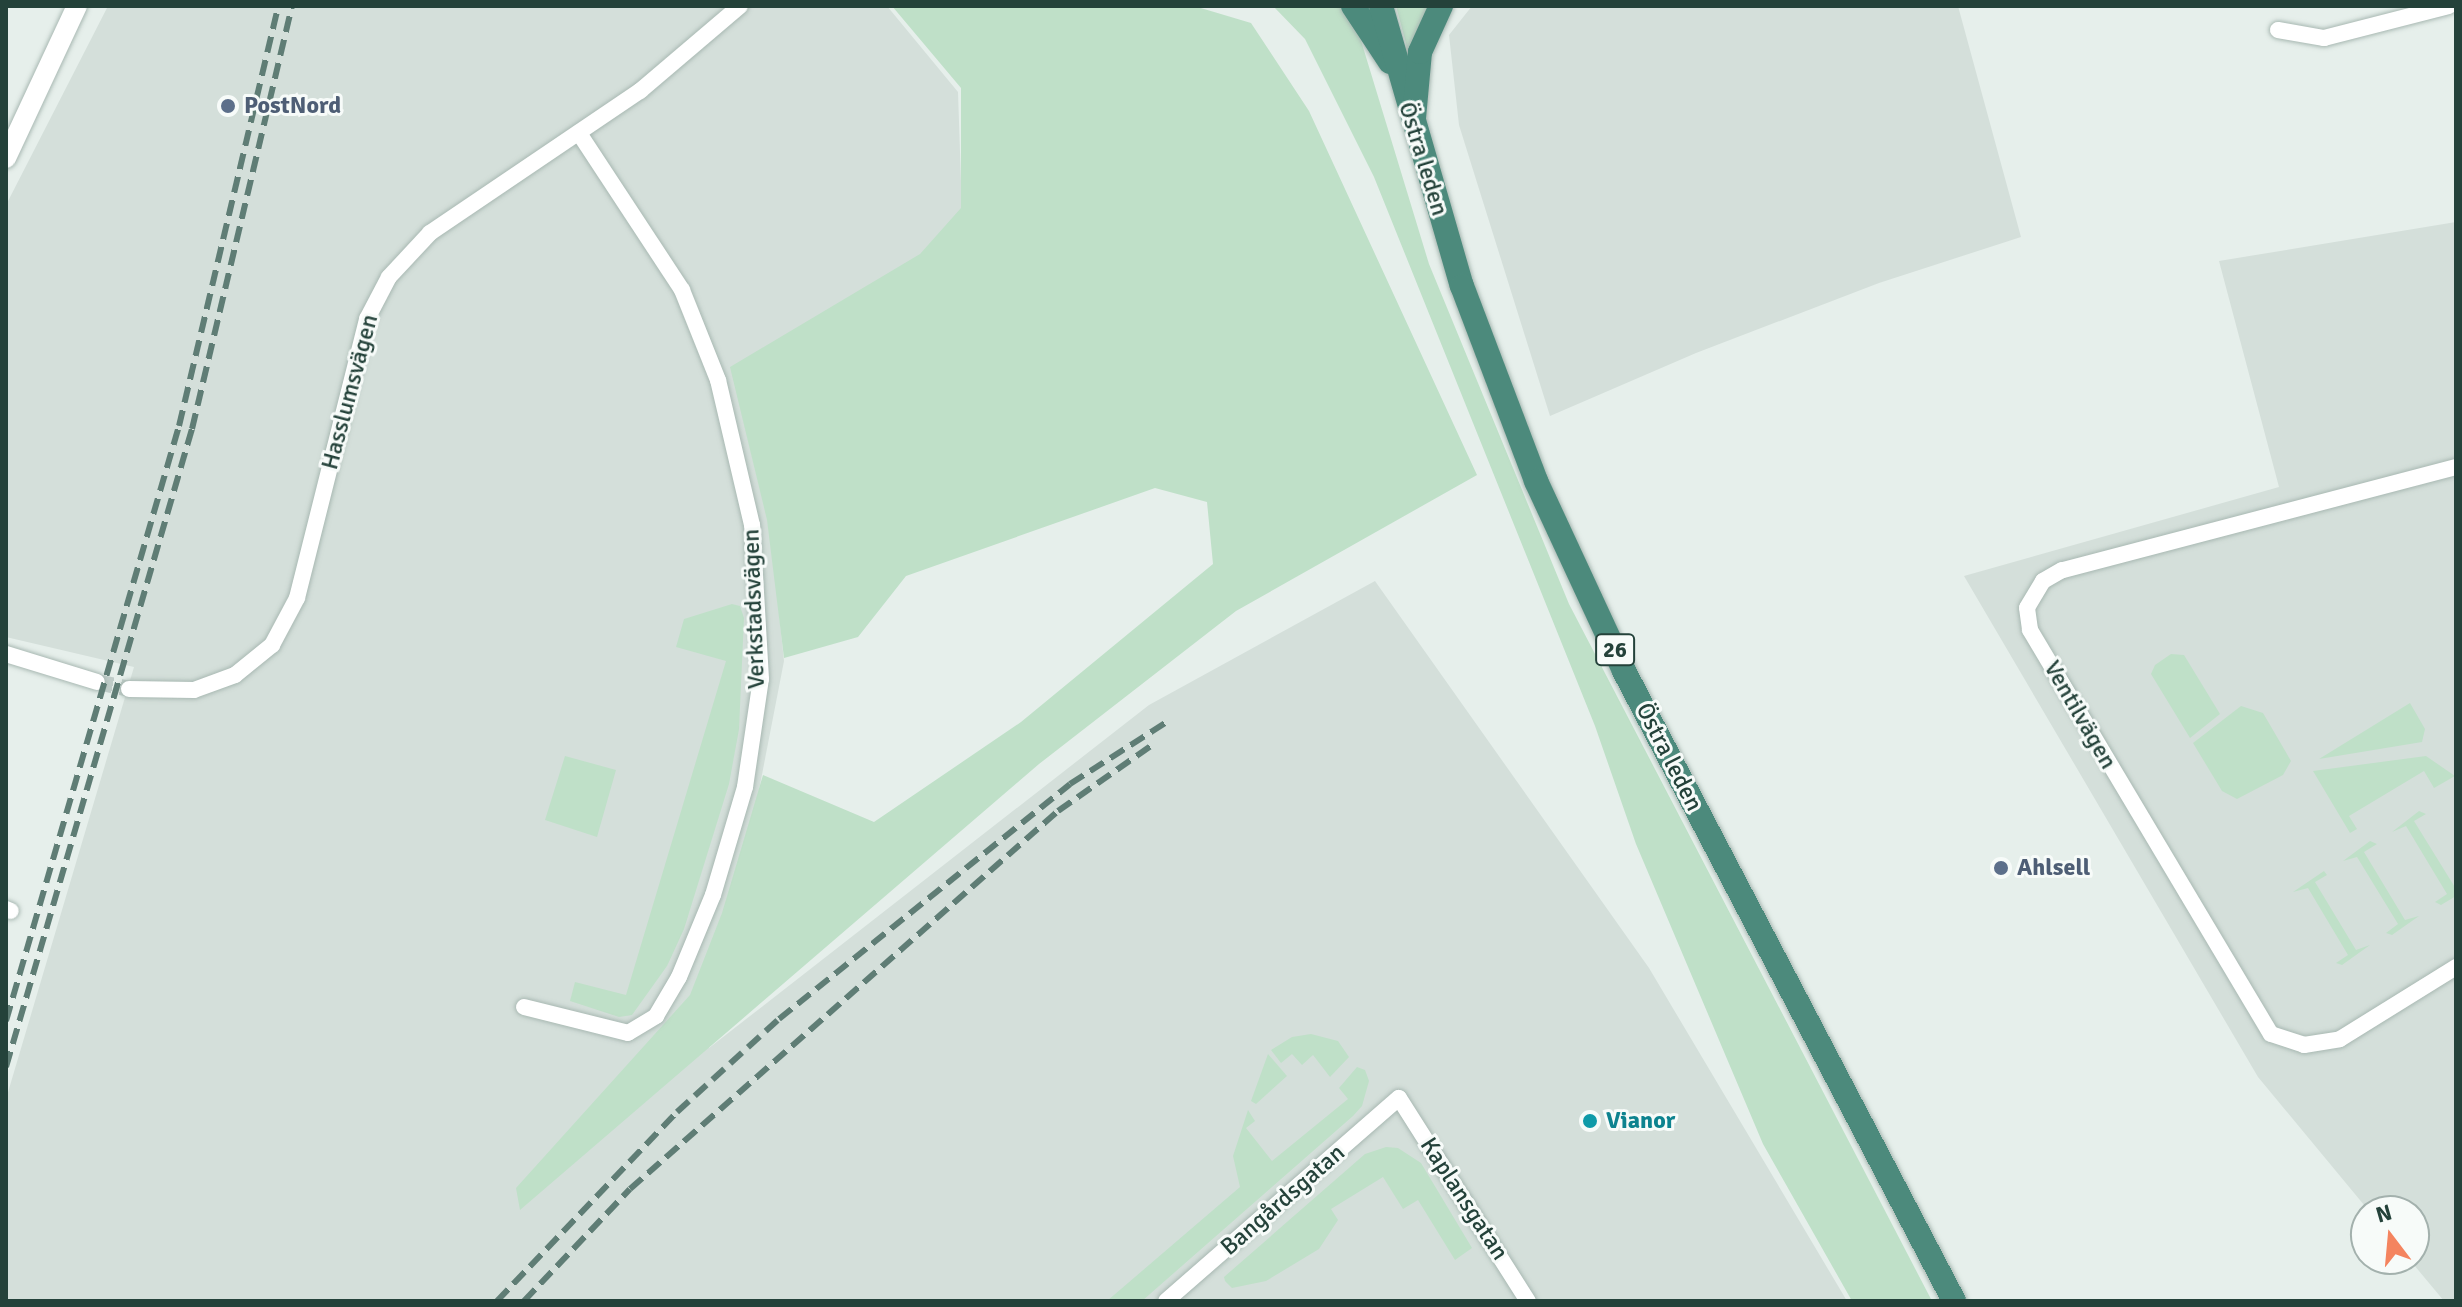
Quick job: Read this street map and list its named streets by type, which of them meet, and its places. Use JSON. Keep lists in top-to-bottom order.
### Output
{
  "streets": {
    "highway": ["Östra leden", "26"],
    "street": [
      "Hasslumsvägen",
      "Verkstadsvägen",
      "Ventilvägen",
      "Kaplansgatan",
      "Bangårdsgatan"
    ]
  },
  "crossings": [
    ["Hasslumsvägen", "Verkstadsvägen"],
    ["Kaplansgatan", "Bangårdsgatan"]
  ],
  "places": ["PostNord", "Ahlsell", "Vianor"],
  "north": "top"
}
